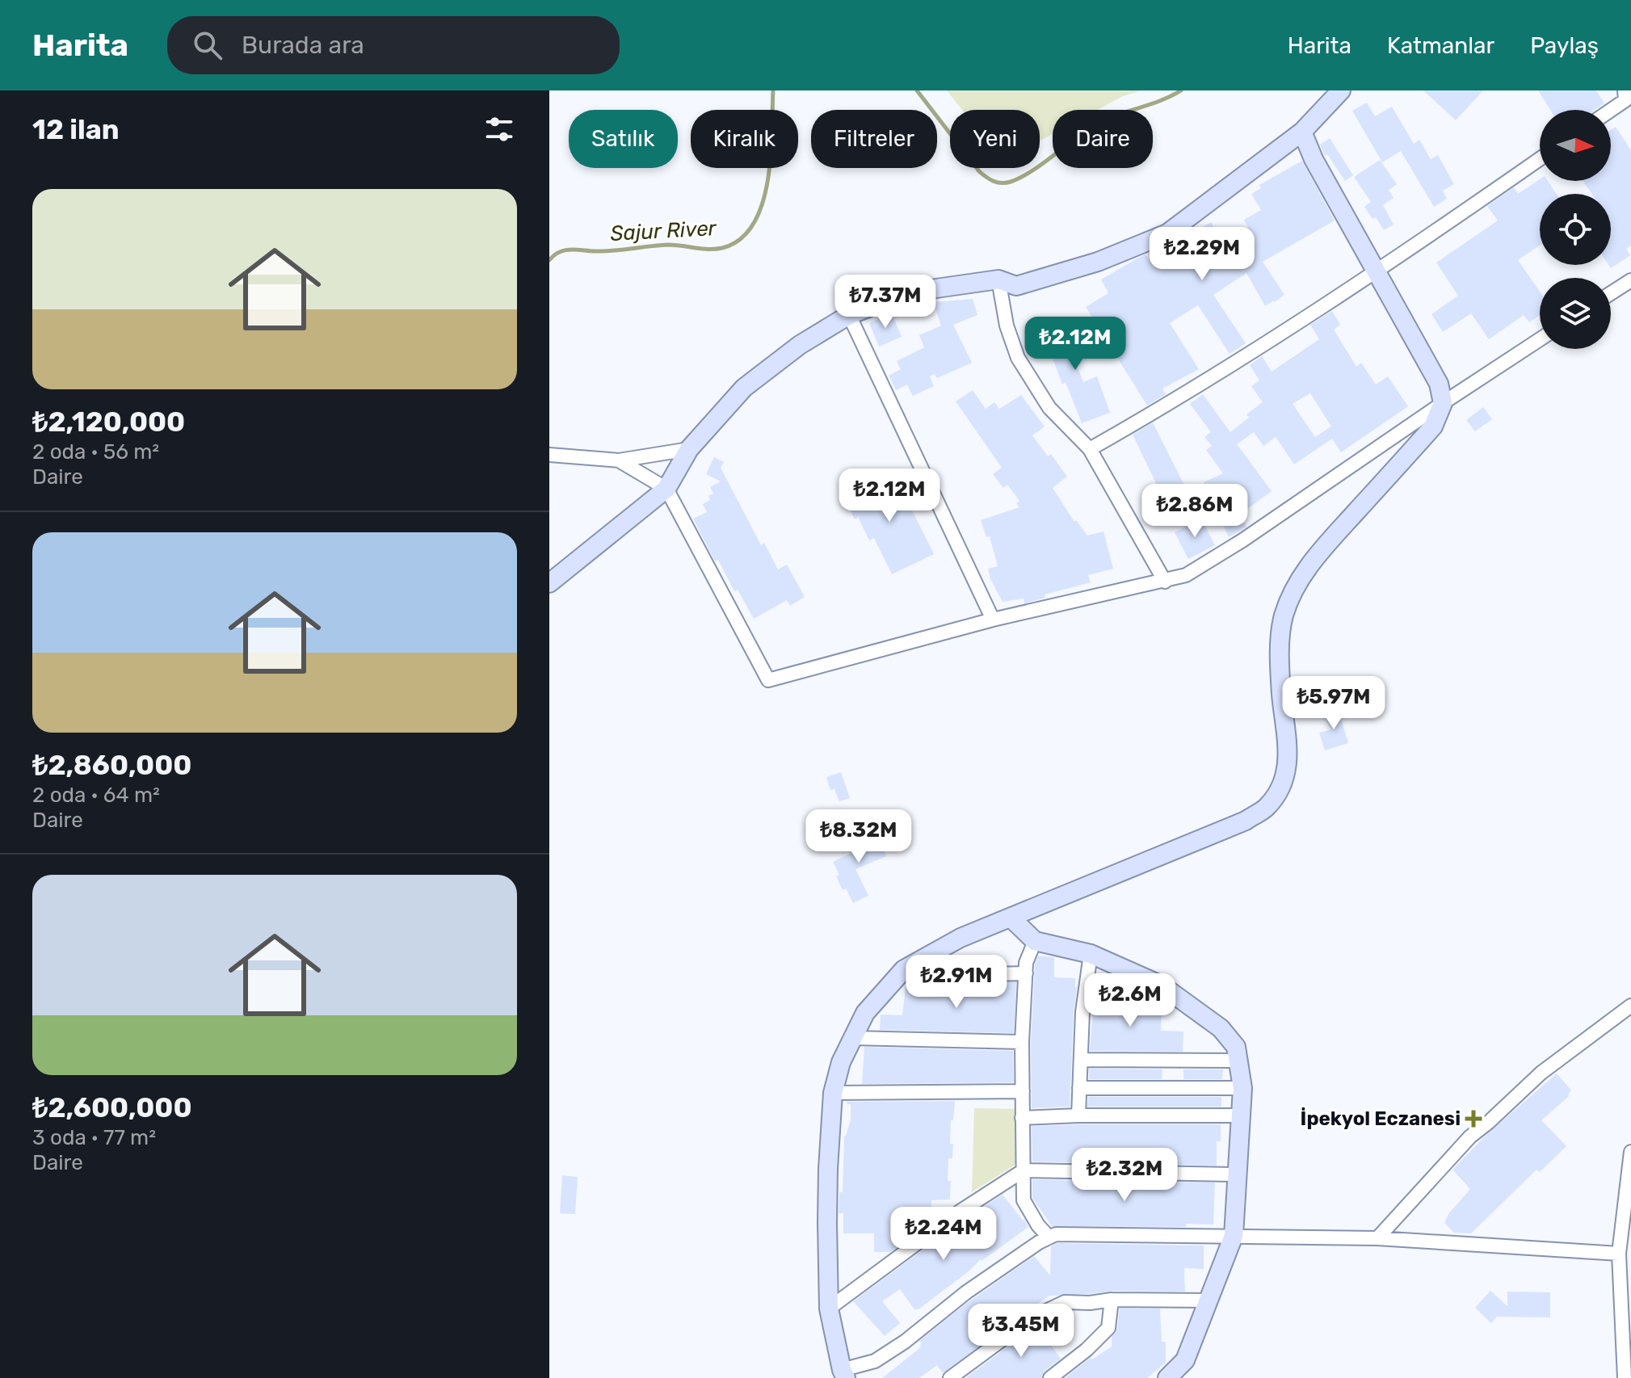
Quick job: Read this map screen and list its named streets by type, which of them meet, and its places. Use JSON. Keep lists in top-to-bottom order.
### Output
{
  "water": ["Sajur River"],
  "places": {
    "health": ["İpekyol Eczanesi"]
  },
  "north": "right",
  "page": {
    "header": "Harita",
    "search": "Burada ara",
    "nav": ["Harita", "Katmanlar", "Paylaş"],
    "heading": "12 ilan",
    "chip": [
      "Satılık",
      "Kiralık",
      "Filtreler",
      "Yeni",
      "Daire"
    ],
    "list": [
      {
        "name": "₺2,120,000",
        "note": "2 oda · 56 m² · Daire"
      },
      {
        "name": "₺2,860,000",
        "note": "2 oda · 64 m² · Daire"
      },
      {
        "name": "₺2,600,000",
        "note": "3 oda · 77 m² · Daire"
      }
    ],
    "price": [
      "₺2.29M",
      "₺7.37M",
      "₺2.12M",
      "₺2.12M",
      "₺2.86M",
      "₺5.97M",
      "₺8.32M",
      "₺2.91M",
      "₺2.6M",
      "₺2.32M",
      "₺2.24M",
      "₺3.45M"
    ]
  }
}
